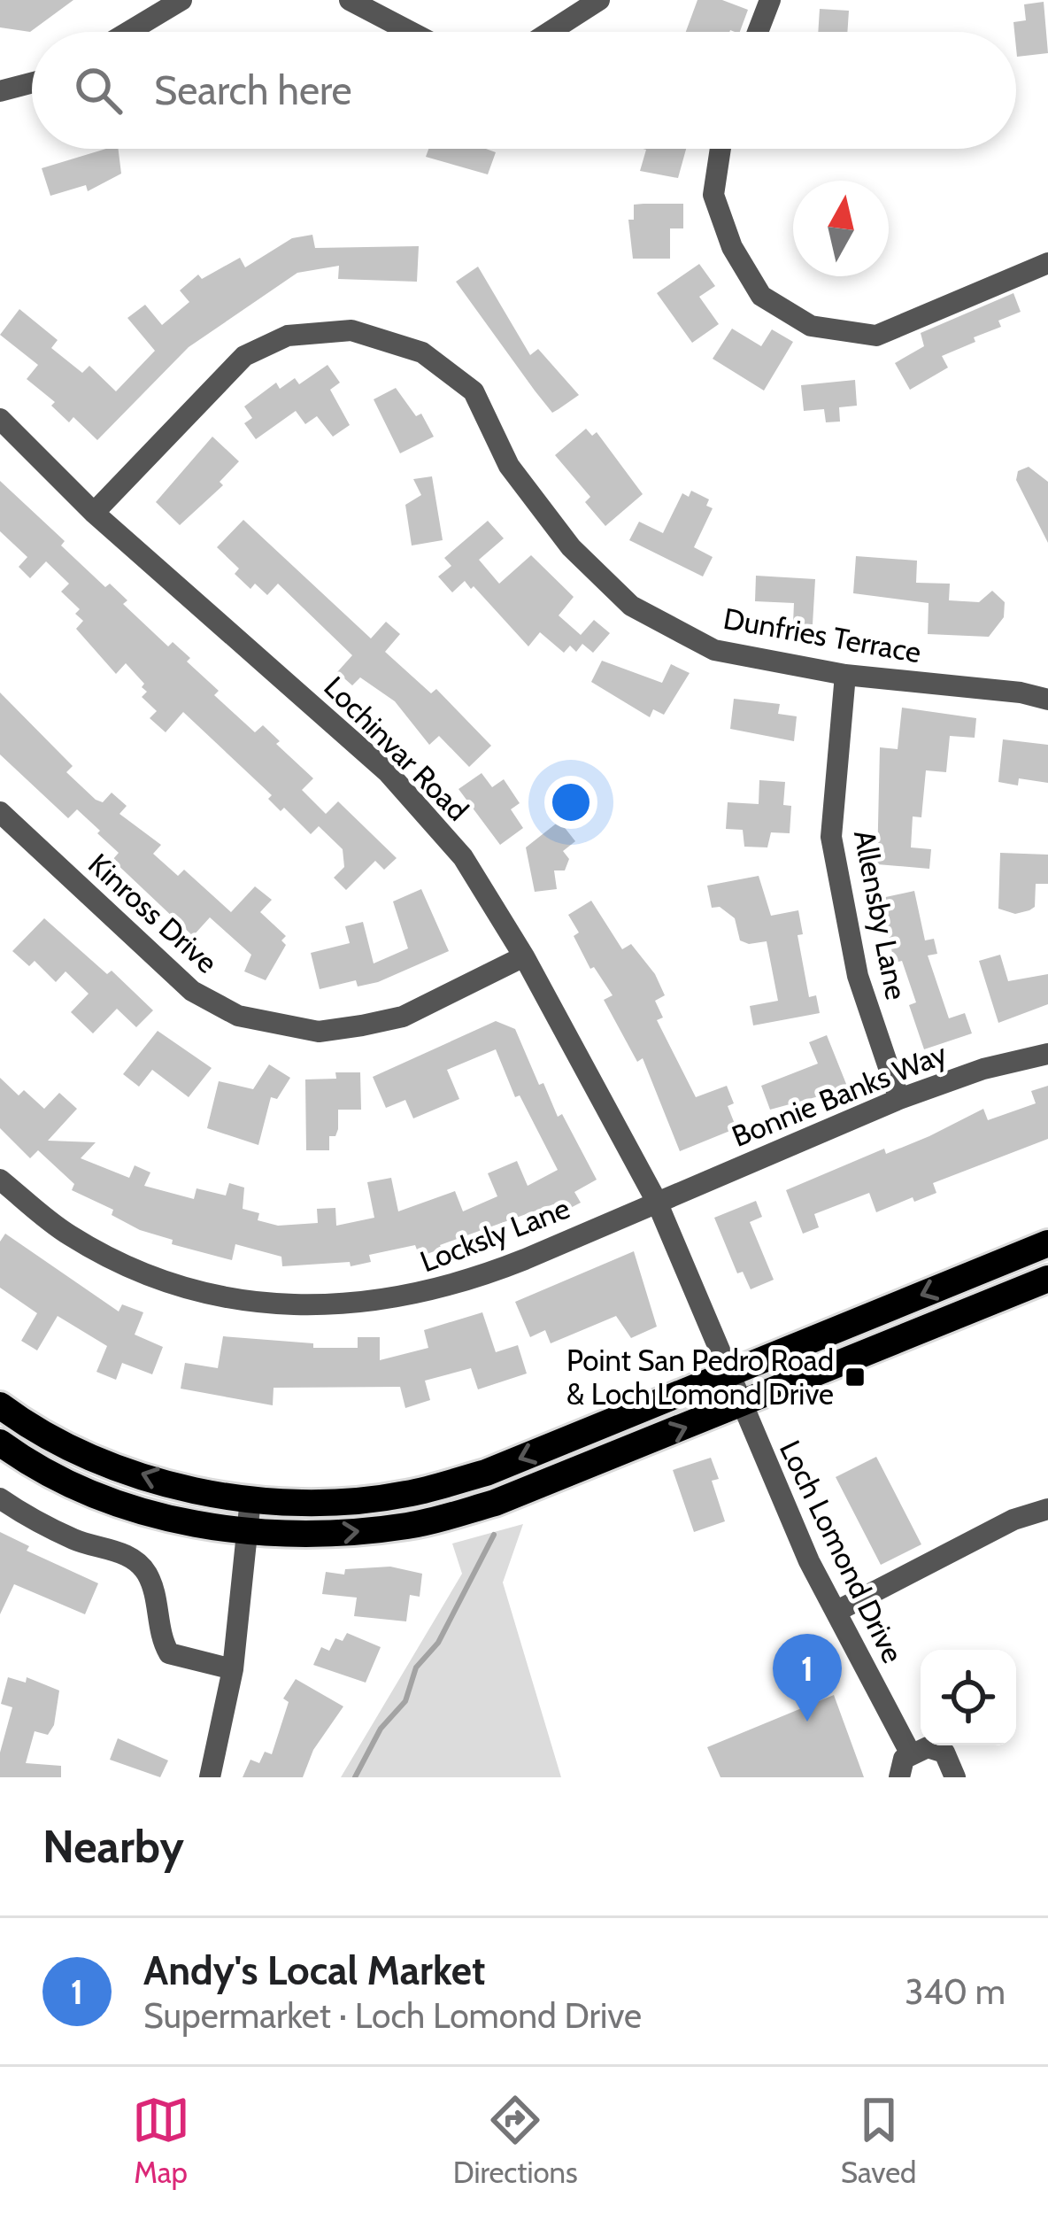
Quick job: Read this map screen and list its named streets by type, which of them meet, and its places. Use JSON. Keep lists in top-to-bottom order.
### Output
{
  "streets": {
    "street": [
      "Dunfries Terrace",
      "Lochinvar Road",
      "Kinross Drive",
      "Allensby Lane",
      "Bonnie Banks Way",
      "Locksly Lane",
      "Loch Lomond Drive"
    ]
  },
  "crossings": [
    ["Dunfries Terrace", "Lochinvar Road"],
    ["Dunfries Terrace", "Allensby Lane"],
    ["Lochinvar Road", "Kinross Drive"],
    ["Lochinvar Road", "Bonnie Banks Way"],
    ["Lochinvar Road", "Locksly Lane"],
    ["Lochinvar Road", "Loch Lomond Drive"],
    ["Allensby Lane", "Bonnie Banks Way"],
    ["Bonnie Banks Way", "Locksly Lane"]
  ],
  "places": {
    "transit": ["Point San Pedro Road & Loch Lomond Drive"]
  },
  "north": "top",
  "page": {
    "search": "Search here",
    "pins": "1",
    "heading": "Nearby",
    "list": [
      {
        "mark": "1",
        "name": "Andy's Local Market",
        "note": "Supermarket · Loch Lomond Drive",
        "value": "340 m"
      }
    ],
    "nav": ["Map", "Directions", "Saved"]
  }
}
